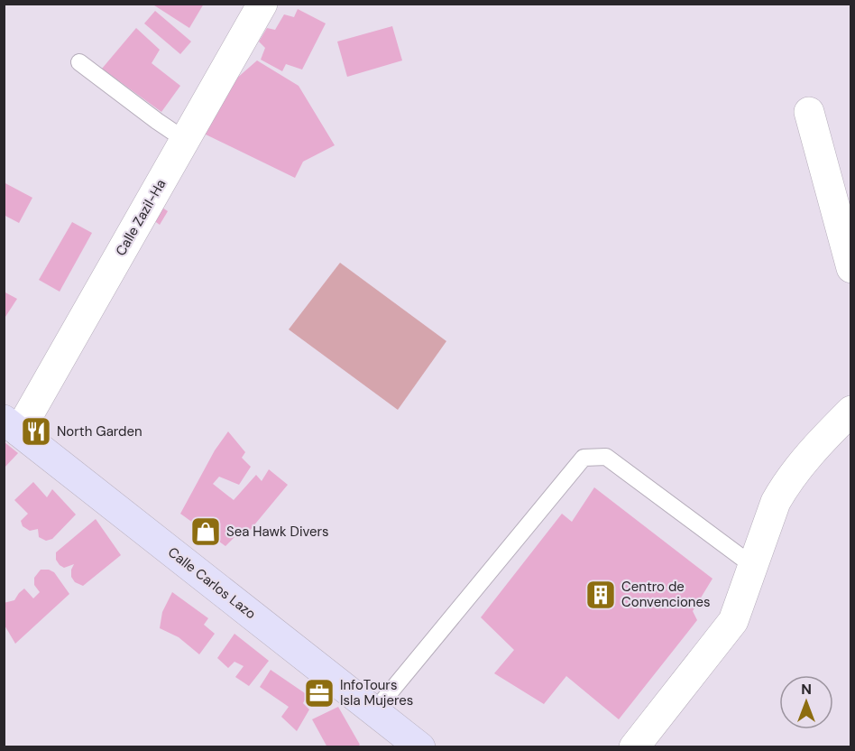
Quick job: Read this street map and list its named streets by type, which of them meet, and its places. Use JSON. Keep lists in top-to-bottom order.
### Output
{
  "streets": {
    "street": ["Calle Zazil-Ha", "Calle Carlos Lazo"]
  },
  "crossings": [
    ["Calle Zazil-Ha", "Calle Carlos Lazo"]
  ],
  "places": {
    "restaurant": ["North Garden"],
    "shop": ["Sea Hawk Divers"],
    "building": ["Centro de Convenciones"],
    "office": ["InfoTours Isla Mujeres"]
  },
  "north": "top"
}
